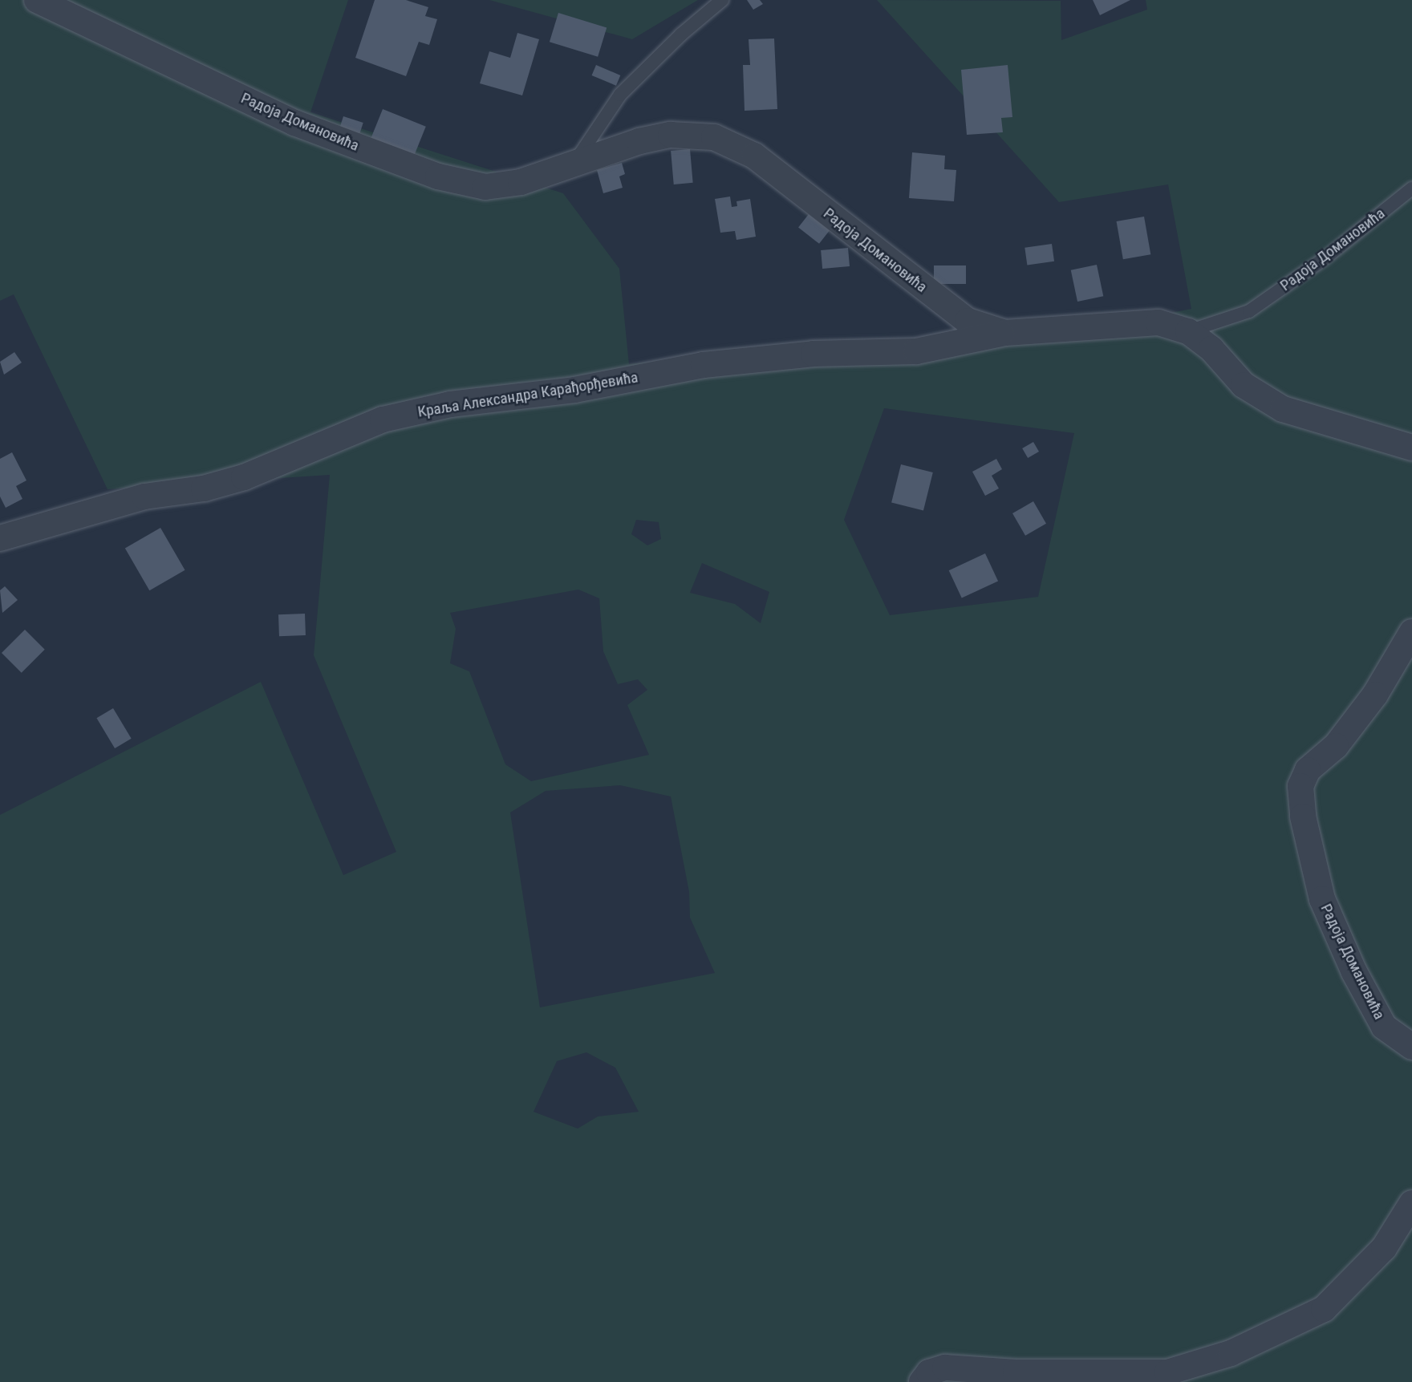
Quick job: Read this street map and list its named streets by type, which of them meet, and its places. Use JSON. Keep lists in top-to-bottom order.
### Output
{
  "streets": {
    "street": ["Радоја Домановића", "Краља Александра Карађорђевића"]
  },
  "crossings": [
    ["Радоја Домановића", "Краља Александра Карађорђевића"]
  ]
}
